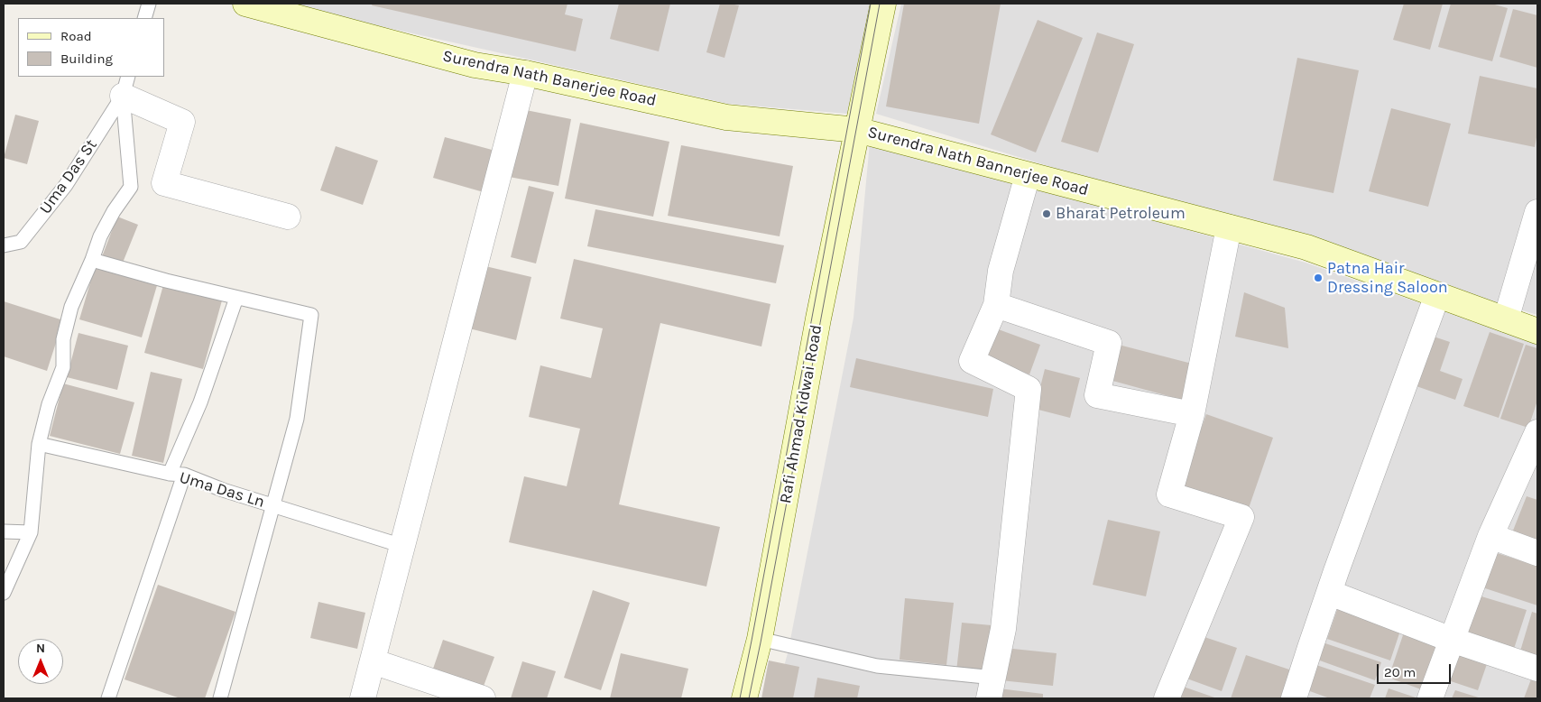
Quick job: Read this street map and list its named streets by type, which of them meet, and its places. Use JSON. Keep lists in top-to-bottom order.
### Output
{
  "streets": {
    "main road": ["Surendra Nath Banerjee Road", "Surendra Nath Bannerjee Road", "Rafi Ahmad Kidwai Road"],
    "lane": ["Uma Das St", "Uma Das Ln"]
  },
  "crossings": [
    ["Surendra Nath Banerjee Road", "Surendra Nath Bannerjee Road"],
    ["Surendra Nath Banerjee Road", "Rafi Ahmad Kidwai Road"],
    ["Surendra Nath Bannerjee Road", "Rafi Ahmad Kidwai Road"]
  ],
  "places": ["Bharat Petroleum", "Patna Hair Dressing Saloon"],
  "legend": ["Road", "Building"],
  "scale_bar": "20 m",
  "north": "top"
}
